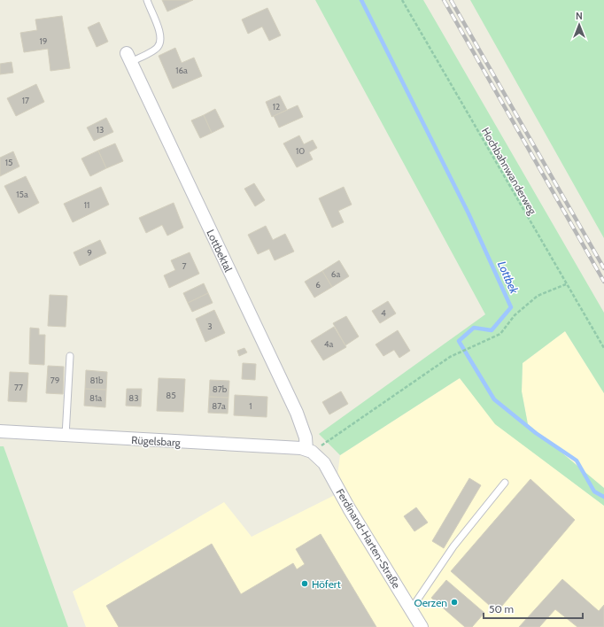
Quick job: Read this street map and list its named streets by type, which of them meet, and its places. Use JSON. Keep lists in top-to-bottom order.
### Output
{
  "streets": {
    "street": ["Lottbektal", "Rügelsbarg", "Ferdinand-Harten-Straße"],
    "path": ["Hochbahnwanderweg"]
  },
  "crossings": [
    ["Lottbektal", "Rügelsbarg"],
    ["Lottbektal", "Ferdinand-Harten-Straße"],
    ["Rügelsbarg", "Ferdinand-Harten-Straße"]
  ],
  "water": ["Lottbek"],
  "places": ["Höfert", "Oerzen"],
  "house_numbers": [
    "19",
    "16a",
    "17",
    "12",
    "13",
    "10",
    "15",
    "15a",
    "11",
    "9",
    "7",
    "6a",
    "6",
    "4",
    "3",
    "4a",
    "79",
    "81b",
    "77",
    "87b",
    "85",
    "81a",
    "83",
    "87a",
    "1"
  ],
  "scale_bar": "50 m",
  "north": "top"
}
